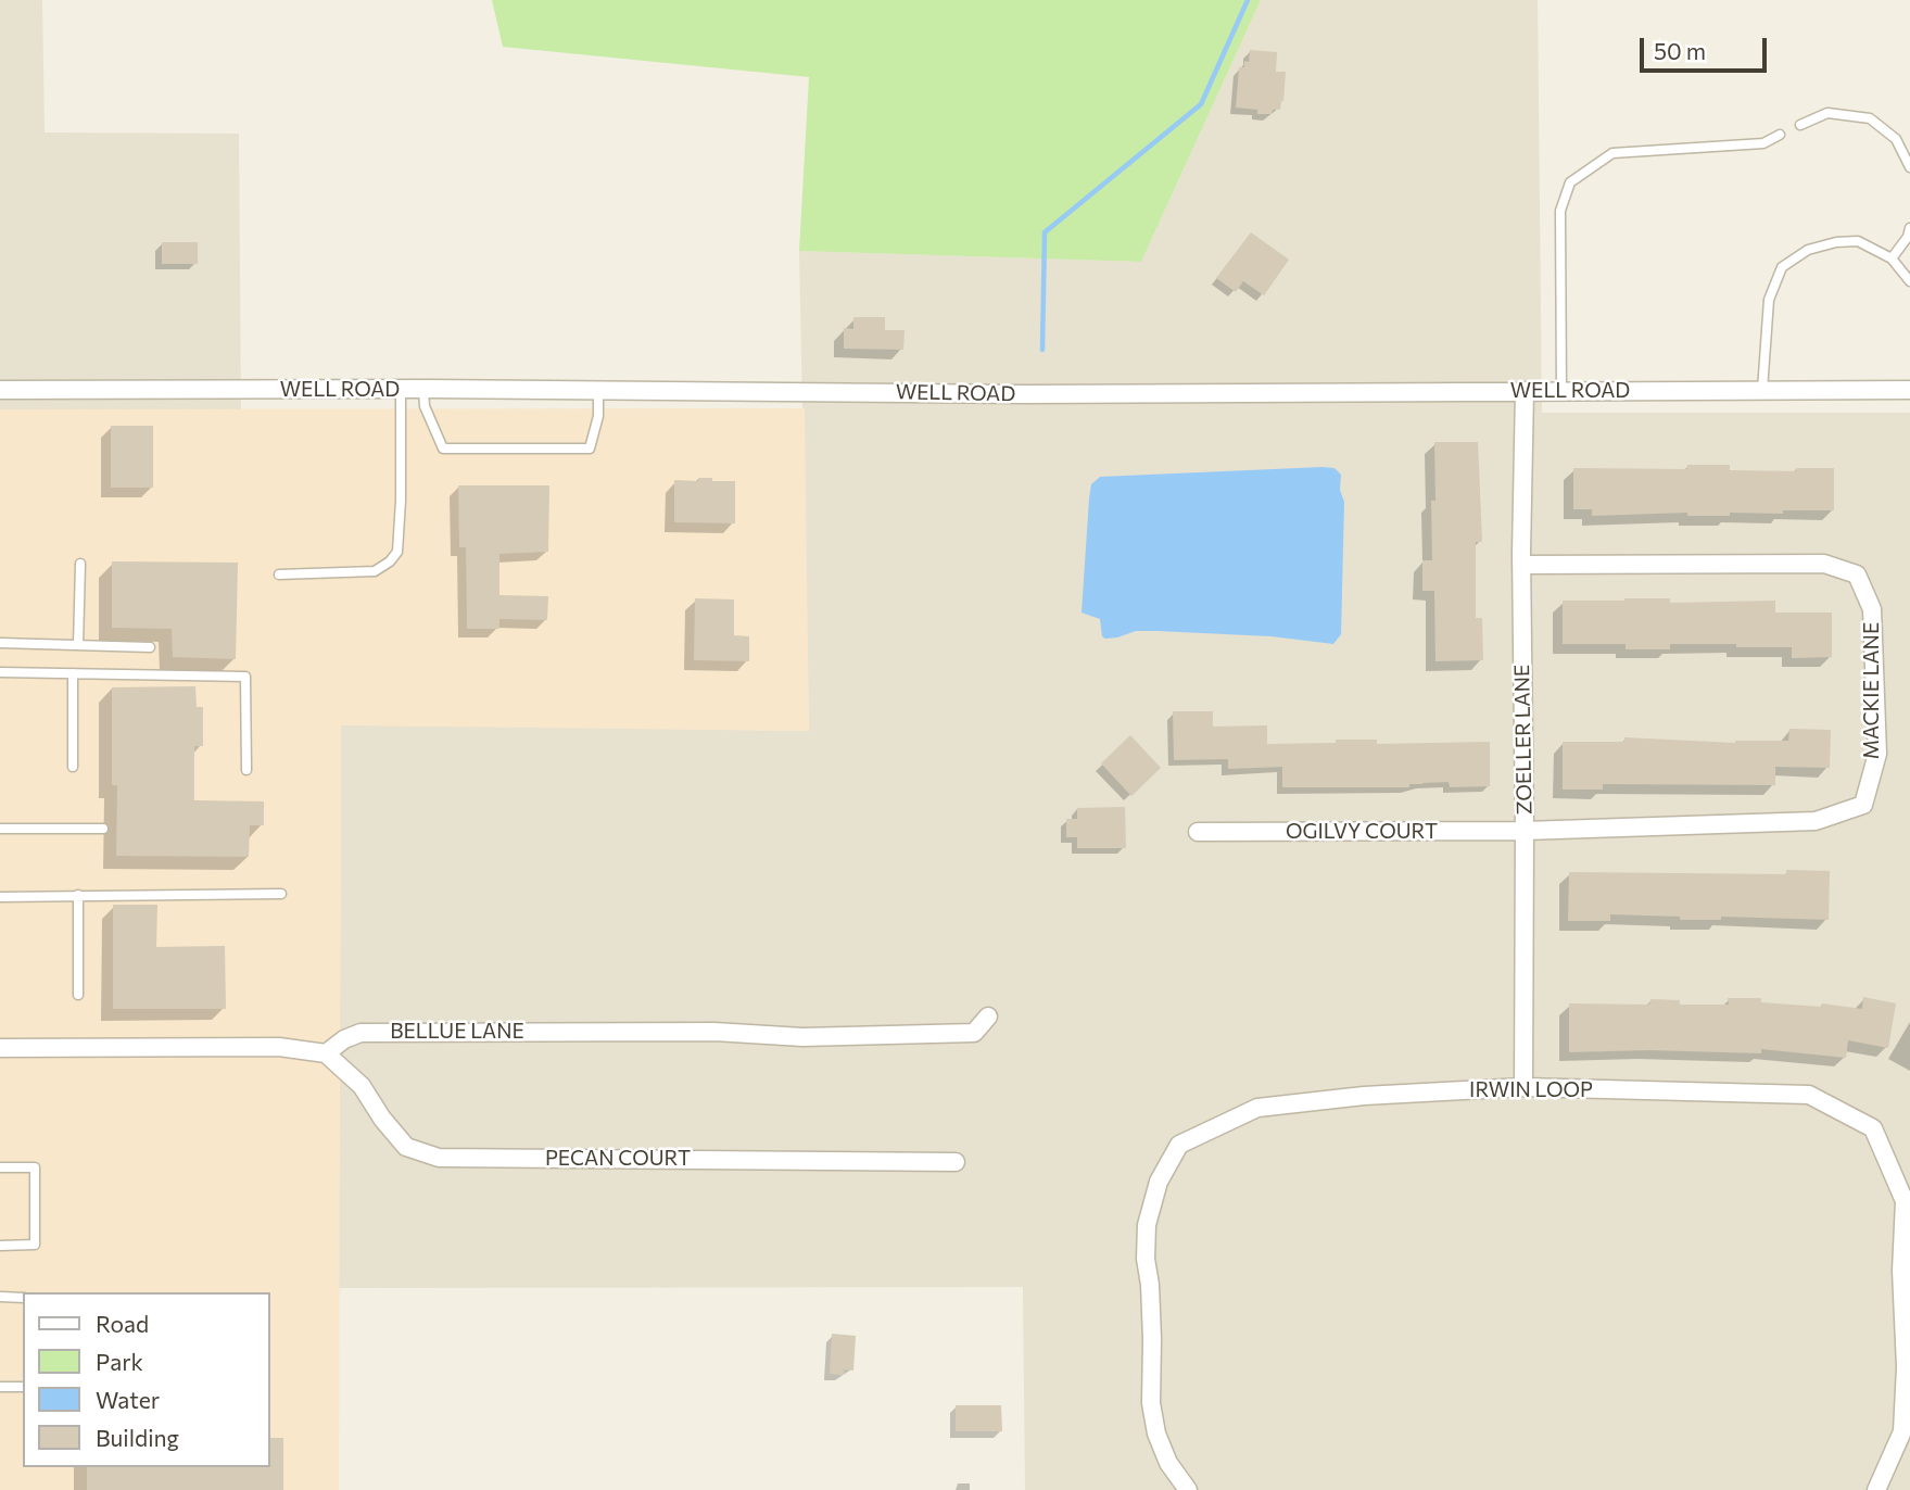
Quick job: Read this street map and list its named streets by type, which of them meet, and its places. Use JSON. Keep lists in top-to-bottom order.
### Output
{
  "streets": {
    "street": [
      "WELL ROAD",
      "MACKIE LANE",
      "ZOELLER LANE",
      "OGILVY COURT",
      "BELLUE LANE",
      "IRWIN LOOP",
      "PECAN COURT"
    ]
  },
  "crossings": [
    ["WELL ROAD", "ZOELLER LANE"],
    ["MACKIE LANE", "ZOELLER LANE"],
    ["MACKIE LANE", "OGILVY COURT"],
    ["ZOELLER LANE", "OGILVY COURT"],
    ["ZOELLER LANE", "IRWIN LOOP"],
    ["BELLUE LANE", "PECAN COURT"]
  ],
  "legend": [
    "Road",
    "Park",
    "Water",
    "Building"
  ],
  "scale_bar": "50 m"
}
